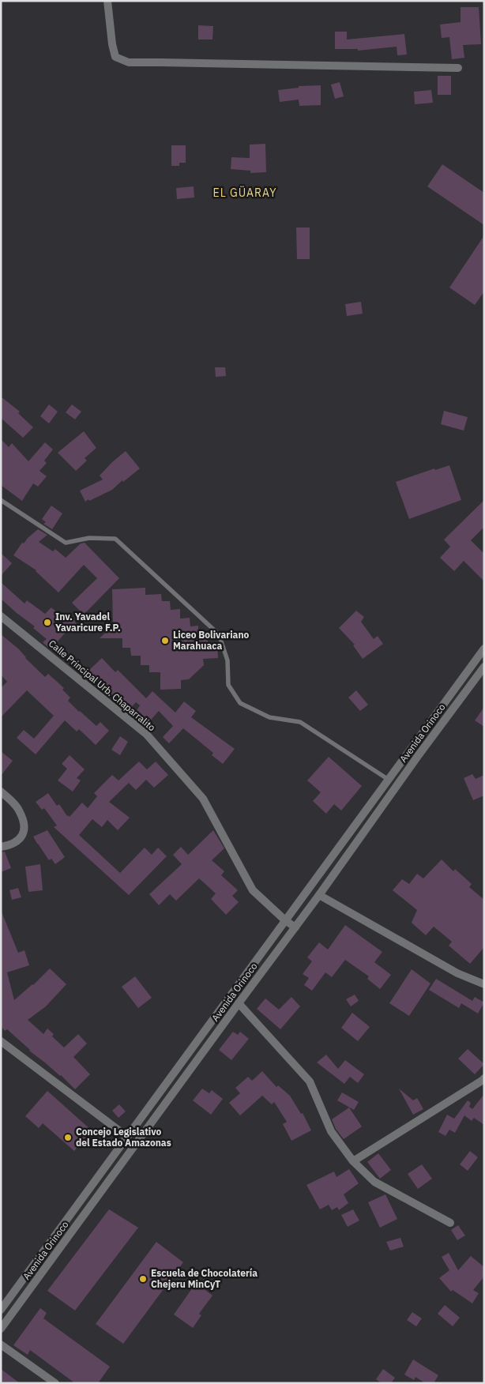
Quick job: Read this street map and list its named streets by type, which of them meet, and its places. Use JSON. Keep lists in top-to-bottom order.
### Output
{
  "streets": {
    "street": ["Calle Principal Urb. Chaparralito", "Avenida Orinoco"]
  },
  "crossings": [
    ["Calle Principal Urb. Chaparralito", "Avenida Orinoco"]
  ],
  "districts": ["EL GÜARAY"],
  "places": [
    "Inv. Yavadel Yavaricure F.P.",
    "Liceo Bolivariano Marahuaca",
    "Concejo Legislativo del Estado Amazonas",
    "Escuela de Chocolatería Chejeru MinCyT"
  ]
}
